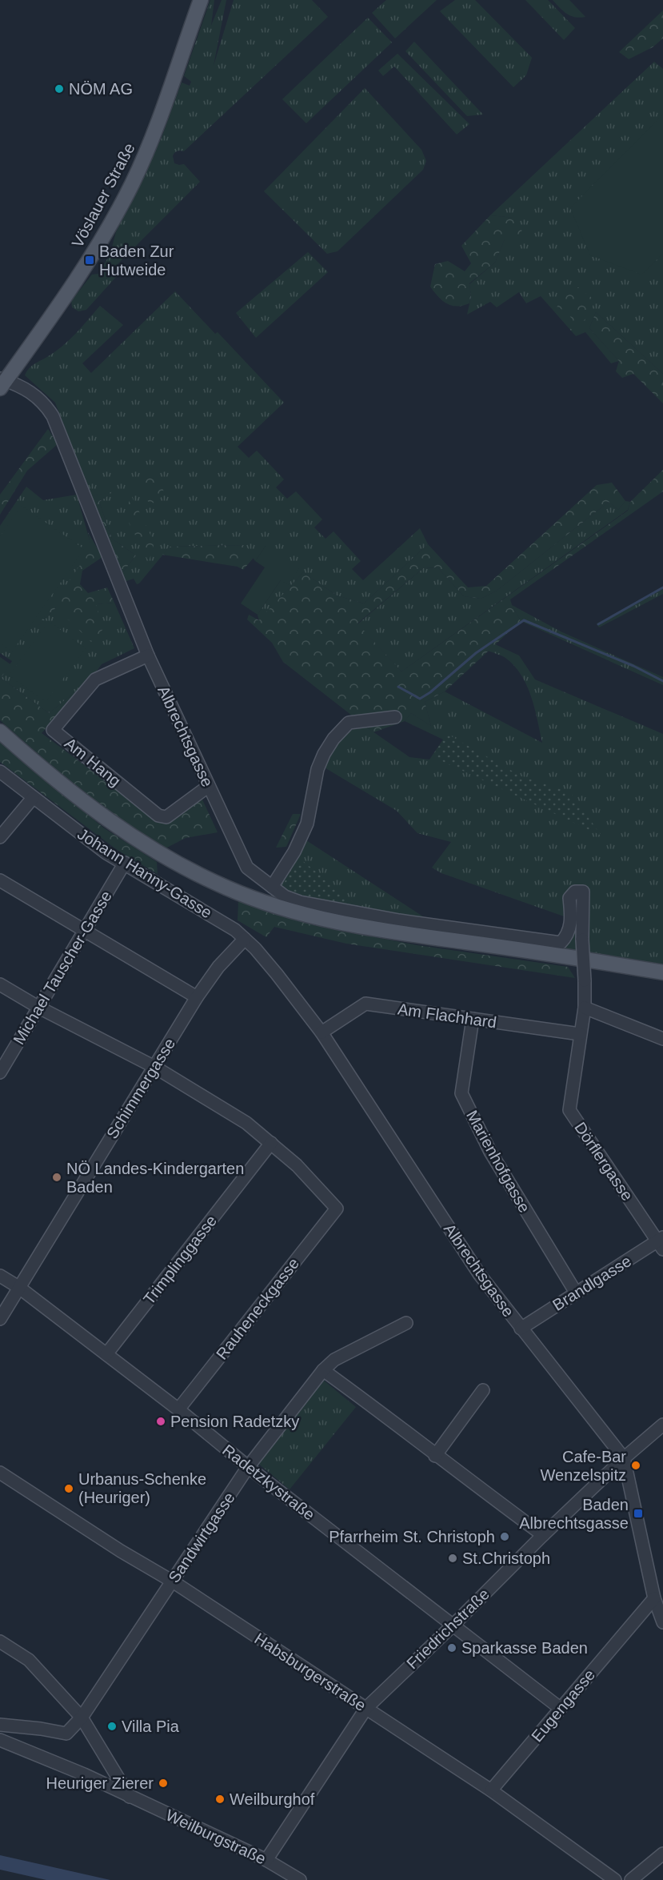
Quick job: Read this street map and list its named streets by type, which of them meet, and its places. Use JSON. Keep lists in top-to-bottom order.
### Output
{
  "streets": {
    "main road": ["Vöslauer Straße"],
    "street": [
      "Albrechtsgasse",
      "Am Hang",
      "Johann Hanny-Gasse",
      "Michael Tauscher-Gasse",
      "Am Flachhard",
      "Schimmergasse",
      "Marienhofgasse",
      "Dörflergasse",
      "Trimplinggasse",
      "Brandlgasse",
      "Rauheneckgasse",
      "Radetzkystraße",
      "Sandwirtgasse",
      "Friedrichstraße",
      "Habsburgerstraße",
      "Eugengasse",
      "Weilburgstraße"
    ]
  },
  "crossings": [
    ["Vöslauer Straße", "Albrechtsgasse"],
    ["Albrechtsgasse", "Am Hang"],
    ["Albrechtsgasse", "Johann Hanny-Gasse"],
    ["Albrechtsgasse", "Am Flachhard"],
    ["Albrechtsgasse", "Schimmergasse"],
    ["Albrechtsgasse", "Dörflergasse"],
    ["Albrechtsgasse", "Brandlgasse"],
    ["Albrechtsgasse", "Friedrichstraße"],
    ["Albrechtsgasse", "Eugengasse"],
    ["Johann Hanny-Gasse", "Michael Tauscher-Gasse"],
    ["Johann Hanny-Gasse", "Schimmergasse"],
    ["Am Flachhard", "Marienhofgasse"],
    ["Am Flachhard", "Dörflergasse"],
    ["Schimmergasse", "Radetzkystraße"],
    ["Marienhofgasse", "Brandlgasse"],
    ["Dörflergasse", "Brandlgasse"],
    ["Trimplinggasse", "Rauheneckgasse"],
    ["Trimplinggasse", "Radetzkystraße"],
    ["Rauheneckgasse", "Radetzkystraße"],
    ["Radetzkystraße", "Sandwirtgasse"],
    ["Radetzkystraße", "Friedrichstraße"],
    ["Radetzkystraße", "Eugengasse"],
    ["Sandwirtgasse", "Habsburgerstraße"],
    ["Friedrichstraße", "Habsburgerstraße"],
    ["Friedrichstraße", "Weilburgstraße"],
    ["Habsburgerstraße", "Eugengasse"]
  ],
  "places": {
    "other": [
      "NÖM AG",
      "NÖ Landes-Kindergarten Baden",
      "Pension Radetzky",
      "Cafe-Bar Wenzelspitz",
      "Urbanus-Schenke (Heuriger)",
      "Pfarrheim St. Christoph",
      "St.Christoph",
      "Sparkasse Baden",
      "Villa Pia",
      "Heuriger Zierer",
      "Weilburghof"
    ],
    "transit": ["Baden Zur Hutweide", "Baden Albrechtsgasse"]
  }
}
